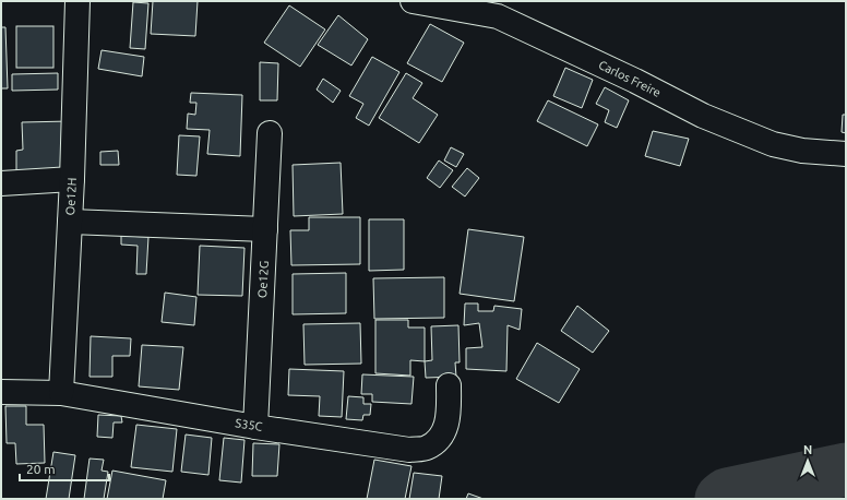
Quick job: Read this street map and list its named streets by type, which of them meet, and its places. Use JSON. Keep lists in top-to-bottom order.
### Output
{
  "streets": {
    "street": [
      "Carlos Freire",
      "Oe12H",
      "Oe12G",
      "S35C"
    ]
  },
  "crossings": [
    ["Oe12H", "S35C"],
    ["Oe12G", "S35C"]
  ],
  "scale_bar": "20 m",
  "north": "top"
}
